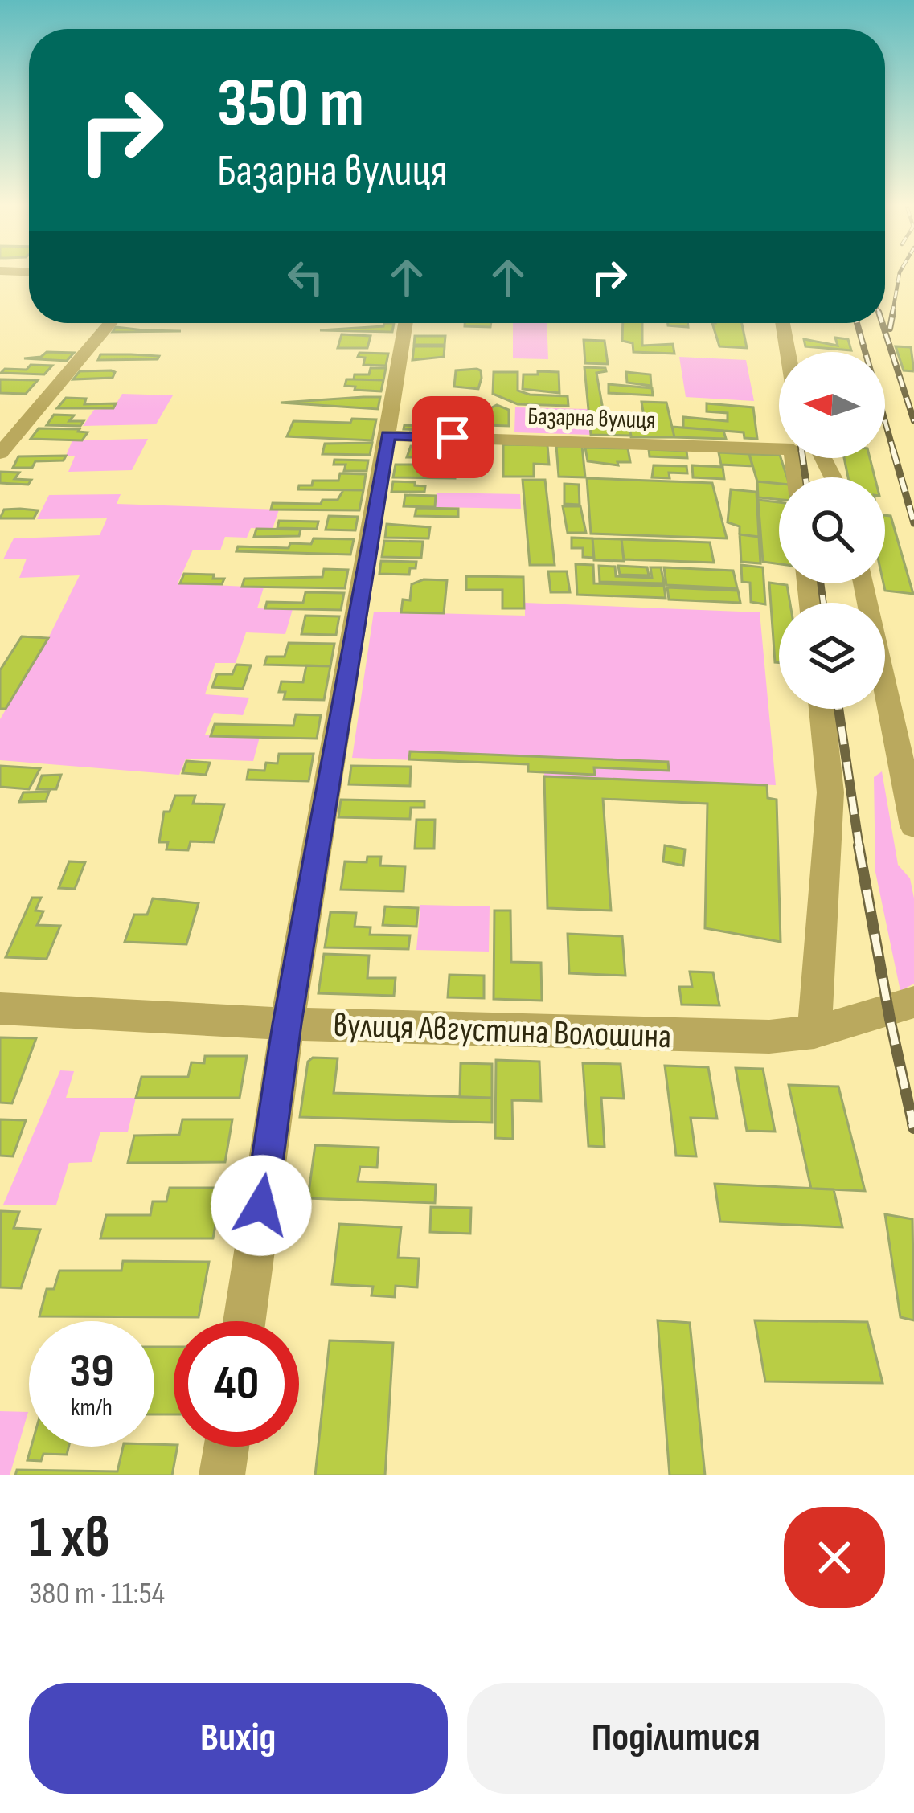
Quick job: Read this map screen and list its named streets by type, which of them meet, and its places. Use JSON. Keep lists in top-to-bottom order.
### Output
{
  "streets": {
    "street": ["Базарна вулиця", "вулиця Августина Волошина"]
  },
  "north": "left",
  "page": {
    "turn": ["350 m", "Базарна вулиця"],
    "speed": "39 km/h",
    "limit": "40",
    "heading": ["1 хв", "380 m · 11:54"],
    "buttons": ["Вихід", "Поділитися"]
  }
}
